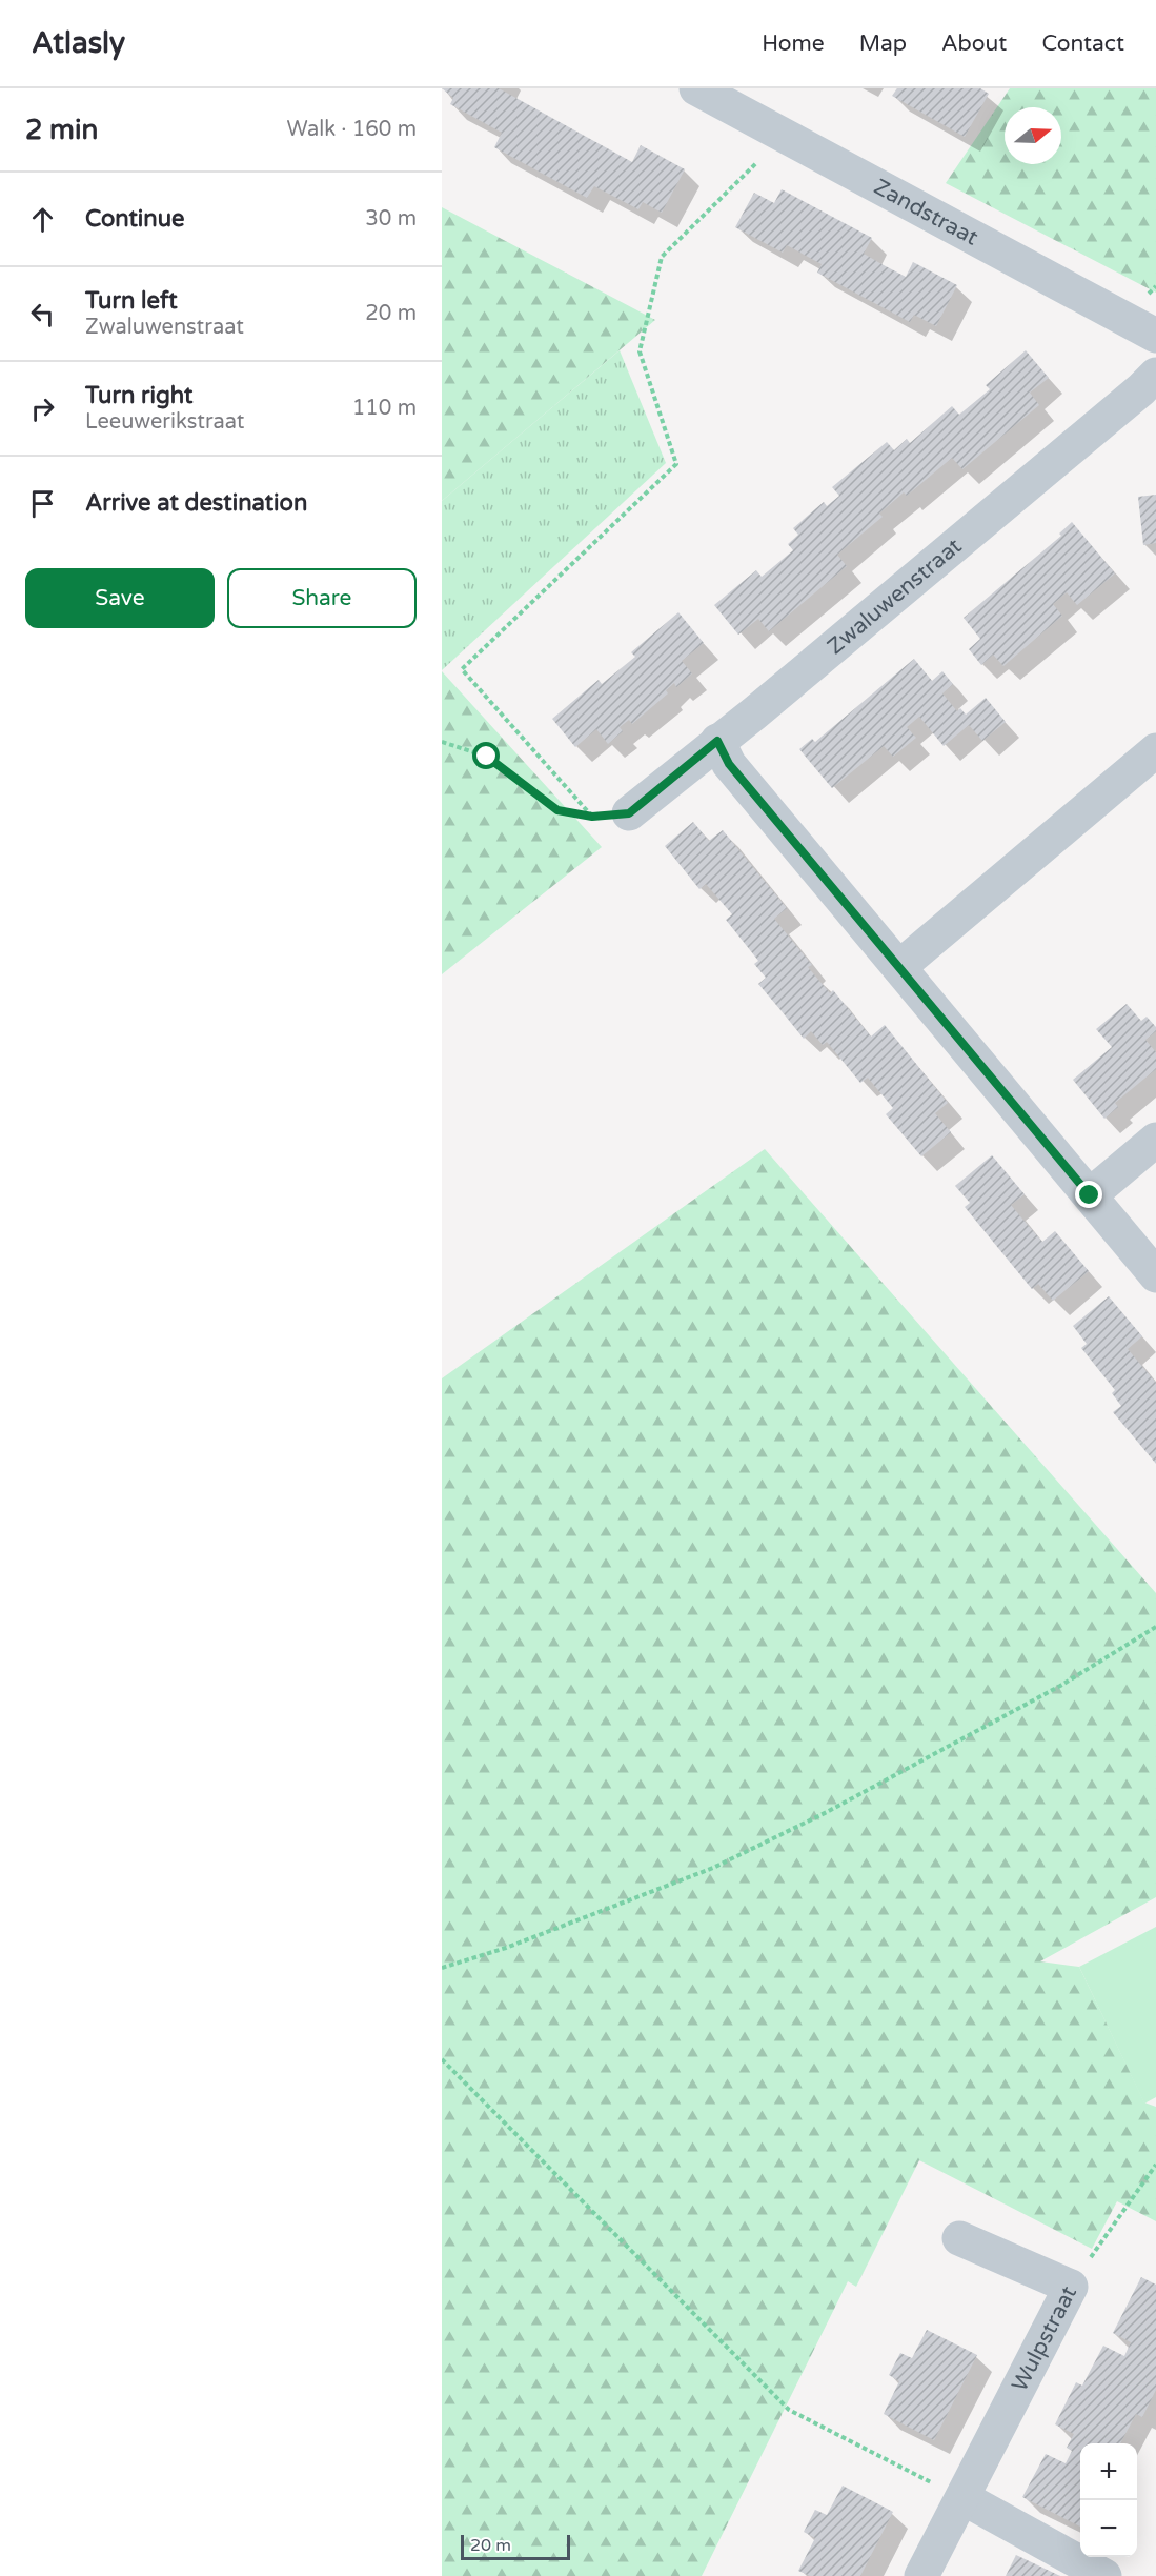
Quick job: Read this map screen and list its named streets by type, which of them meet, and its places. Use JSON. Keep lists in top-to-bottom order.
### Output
{
  "streets": {
    "street": ["Zandstraat", "Zwaluwenstraat", "Wulpstraat"]
  },
  "scale_bar": "20 m",
  "north": "right",
  "page": {
    "header": "Atlasly",
    "nav": [
      "Home",
      "Map",
      "About",
      "Contact"
    ],
    "heading": ["2 min", "Walk · 160 m"],
    "list": [
      ["Continue", "30 m"],
      ["Turn left", "Zwaluwenstraat", "20 m"],
      ["Turn right", "Leeuwerikstraat", "110 m"],
      "Arrive at destination"
    ],
    "buttons": ["Save", "Share"],
    "map_buttons": ["+", "−"],
    "scale": "20 m"
  }
}
